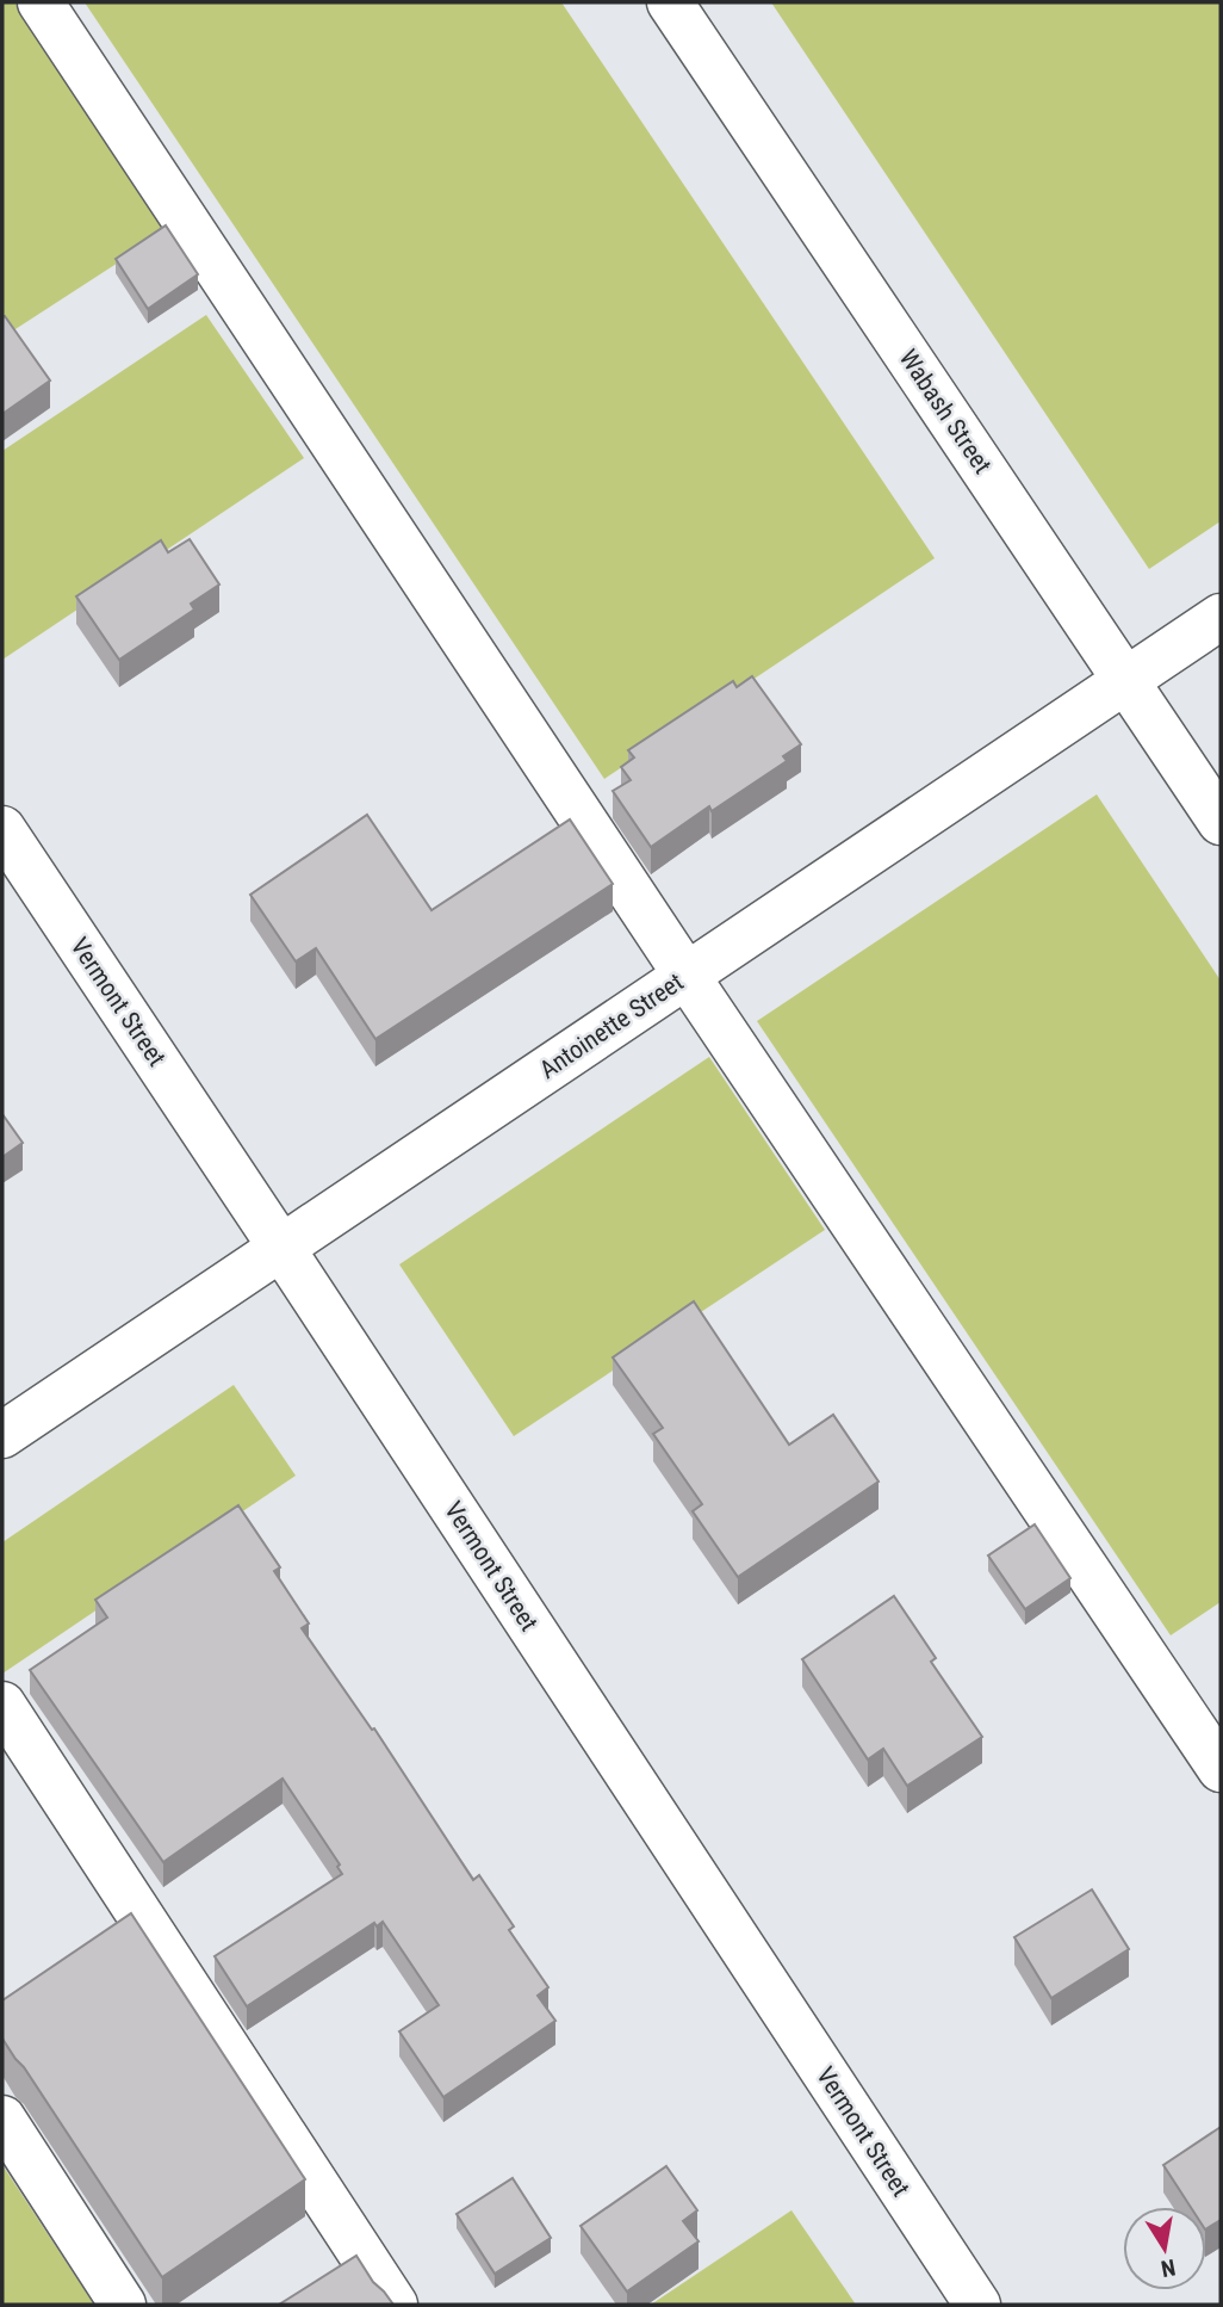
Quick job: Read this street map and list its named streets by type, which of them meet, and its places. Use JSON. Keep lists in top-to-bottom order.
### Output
{
  "streets": {
    "street": ["Wabash Street", "Vermont Street", "Antoinette Street"]
  },
  "crossings": [
    ["Wabash Street", "Antoinette Street"],
    ["Vermont Street", "Antoinette Street"]
  ],
  "north": "bottom"
}
